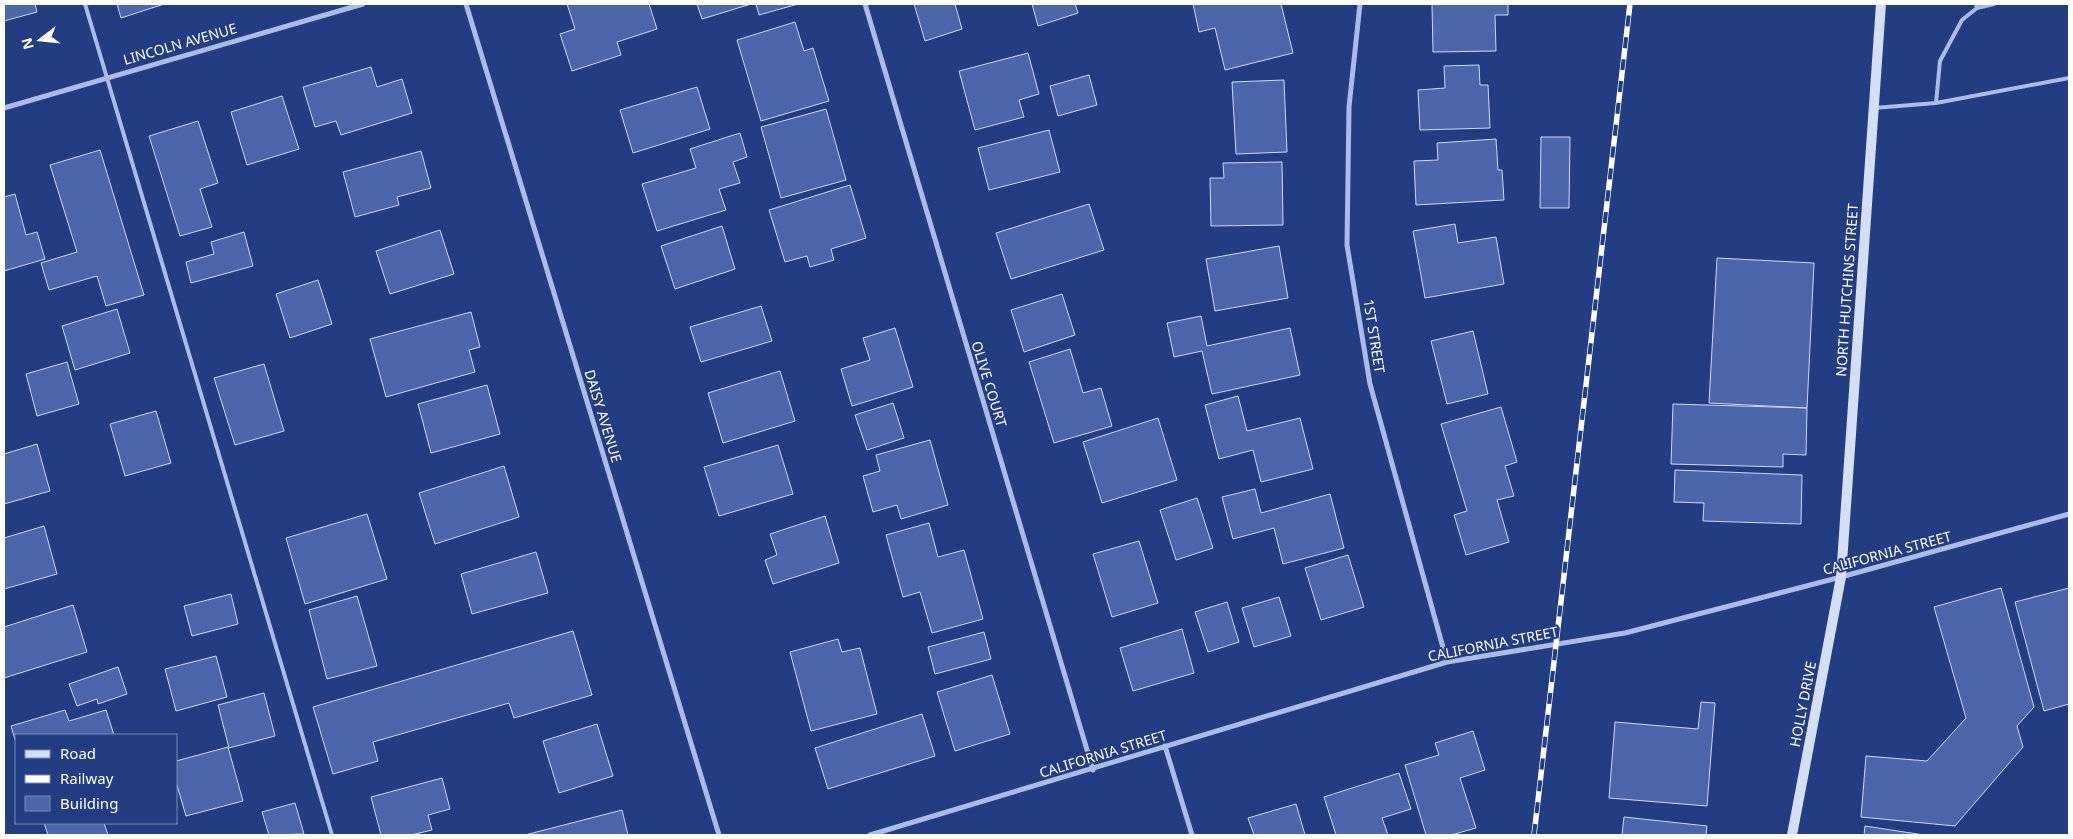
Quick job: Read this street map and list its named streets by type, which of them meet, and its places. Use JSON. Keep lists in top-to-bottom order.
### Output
{
  "streets": {
    "street": [
      "LINCOLN AVENUE",
      "NORTH HUTCHINS STREET",
      "1ST STREET",
      "OLIVE COURT",
      "DAISY AVENUE",
      "CALIFORNIA STREET",
      "HOLLY DRIVE"
    ]
  },
  "crossings": [
    ["NORTH HUTCHINS STREET", "CALIFORNIA STREET"],
    ["NORTH HUTCHINS STREET", "HOLLY DRIVE"],
    ["1ST STREET", "CALIFORNIA STREET"],
    ["OLIVE COURT", "CALIFORNIA STREET"],
    ["CALIFORNIA STREET", "HOLLY DRIVE"]
  ],
  "legend": ["Road", "Railway", "Building"],
  "north": "left"
}
